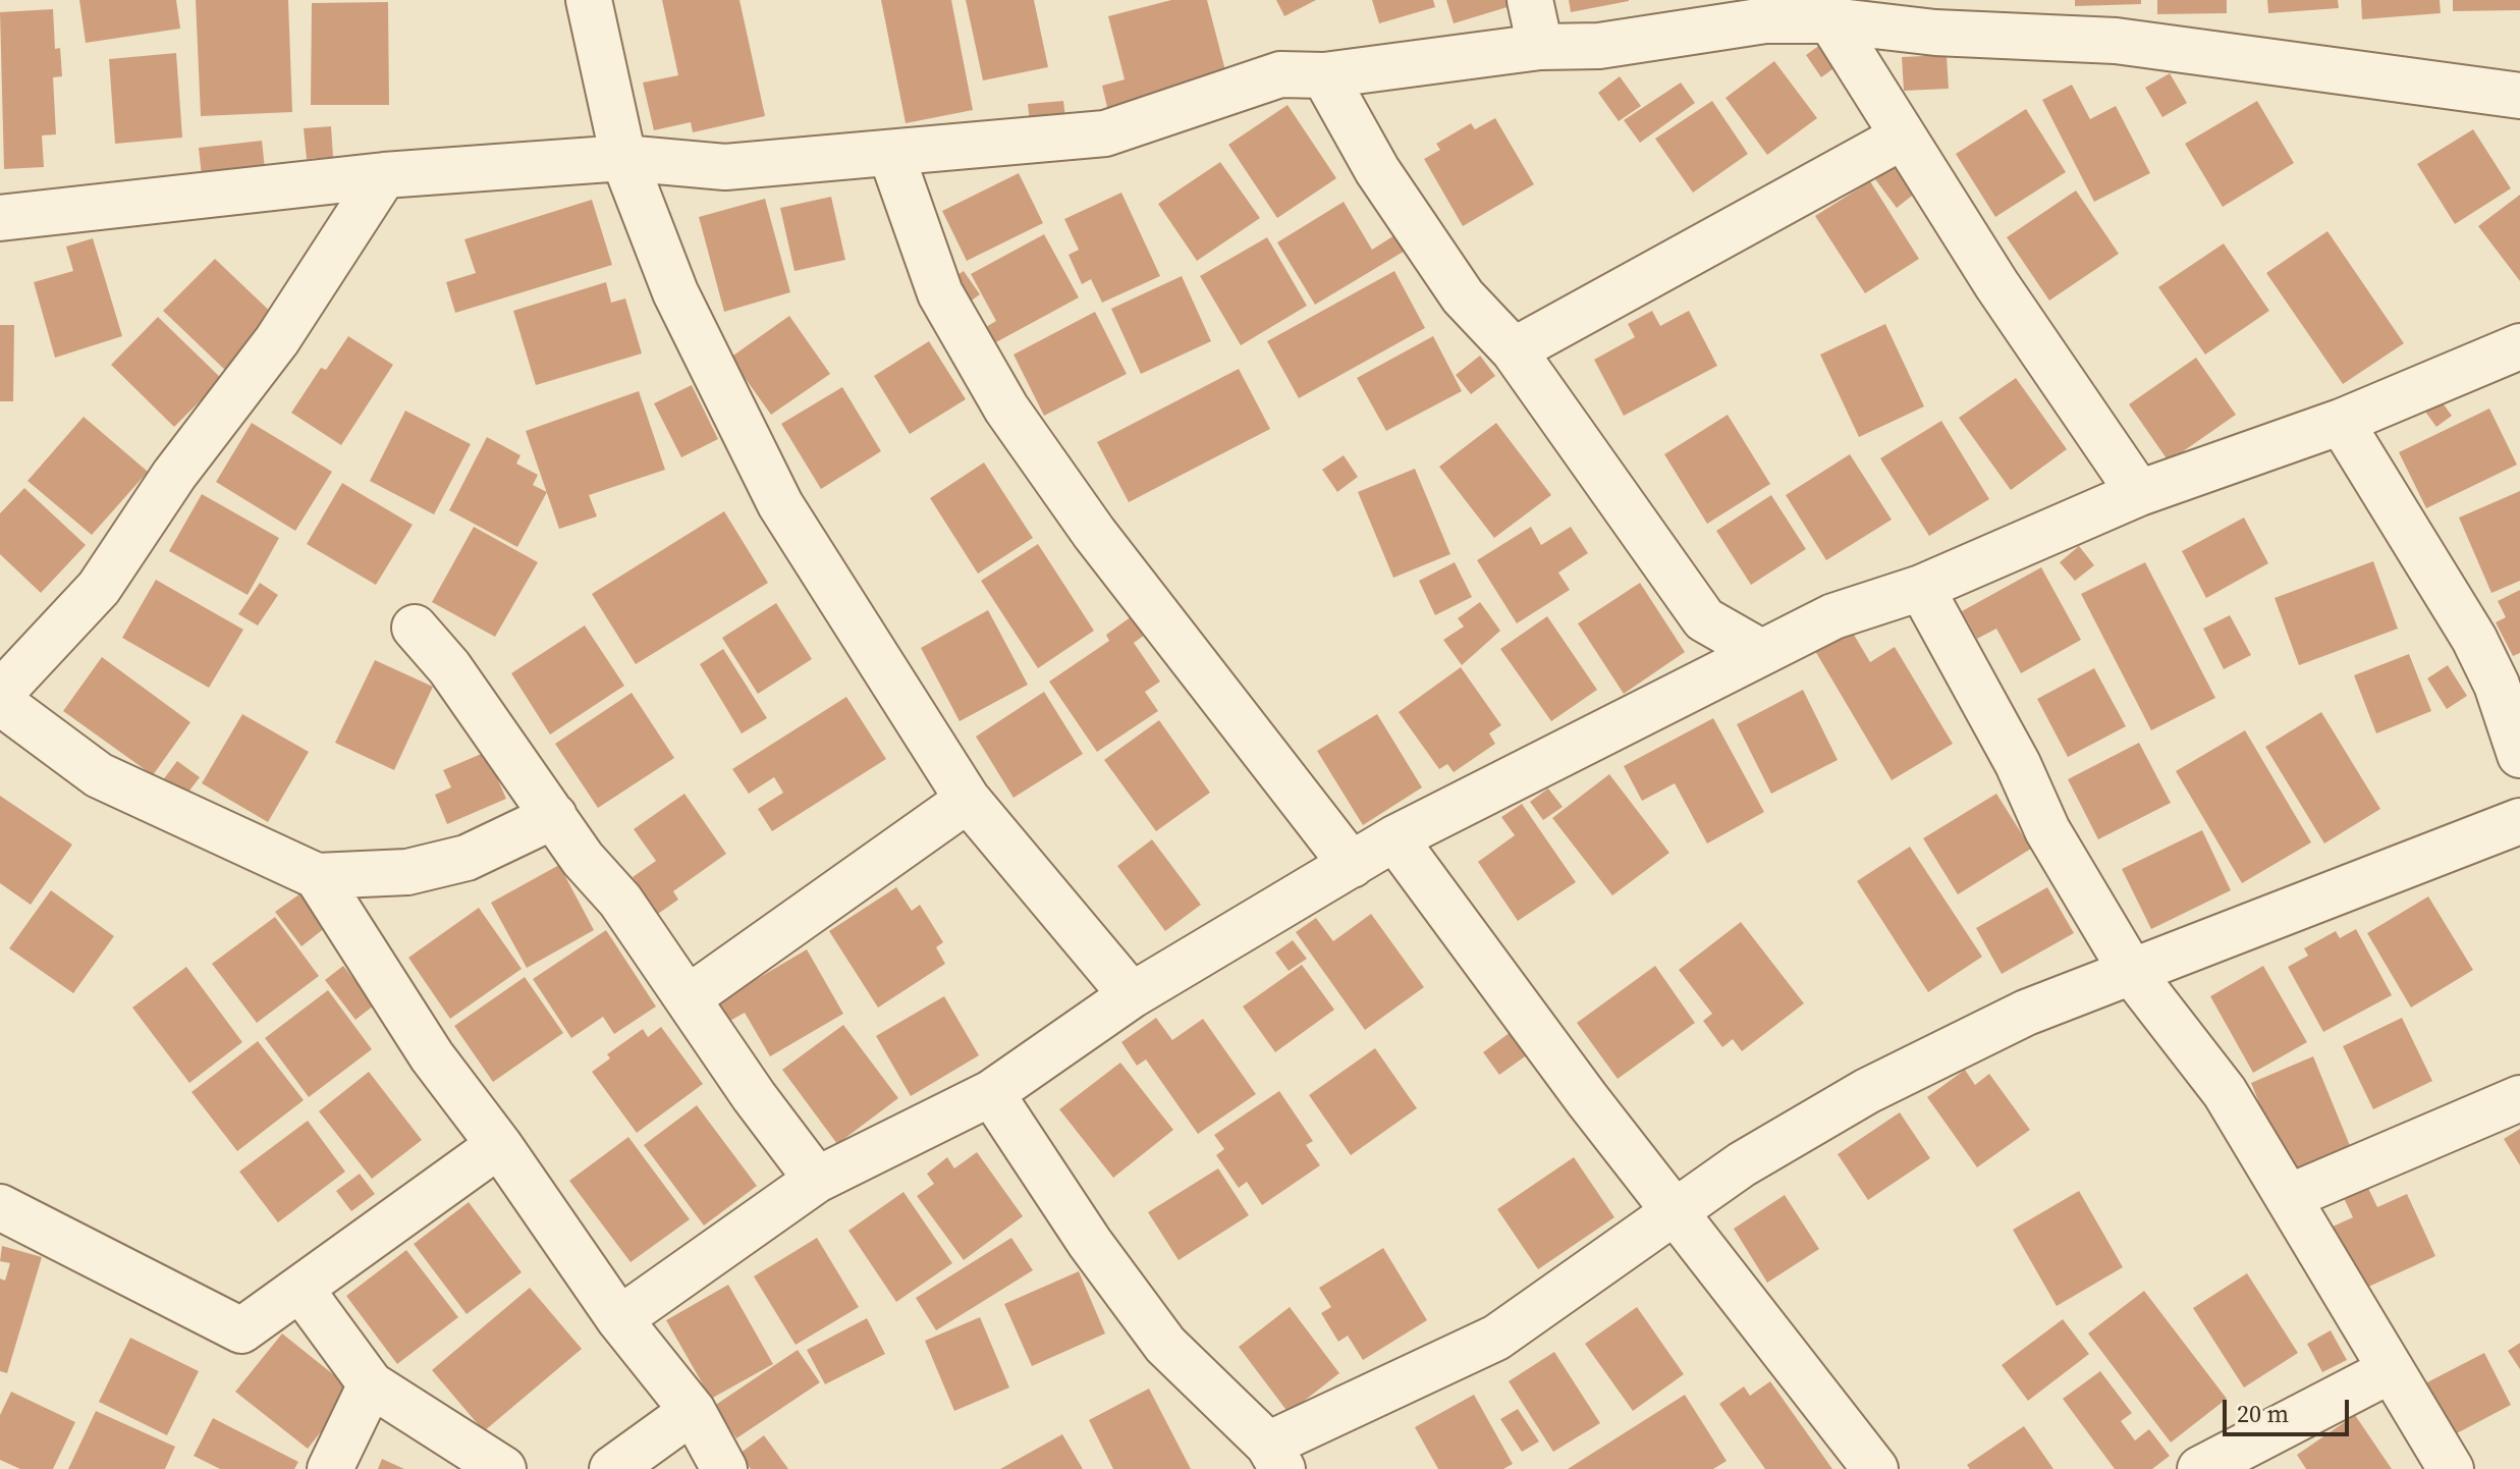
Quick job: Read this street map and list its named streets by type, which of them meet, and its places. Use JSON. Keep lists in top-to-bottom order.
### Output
{
  "scale_bar": "20 m"
}
